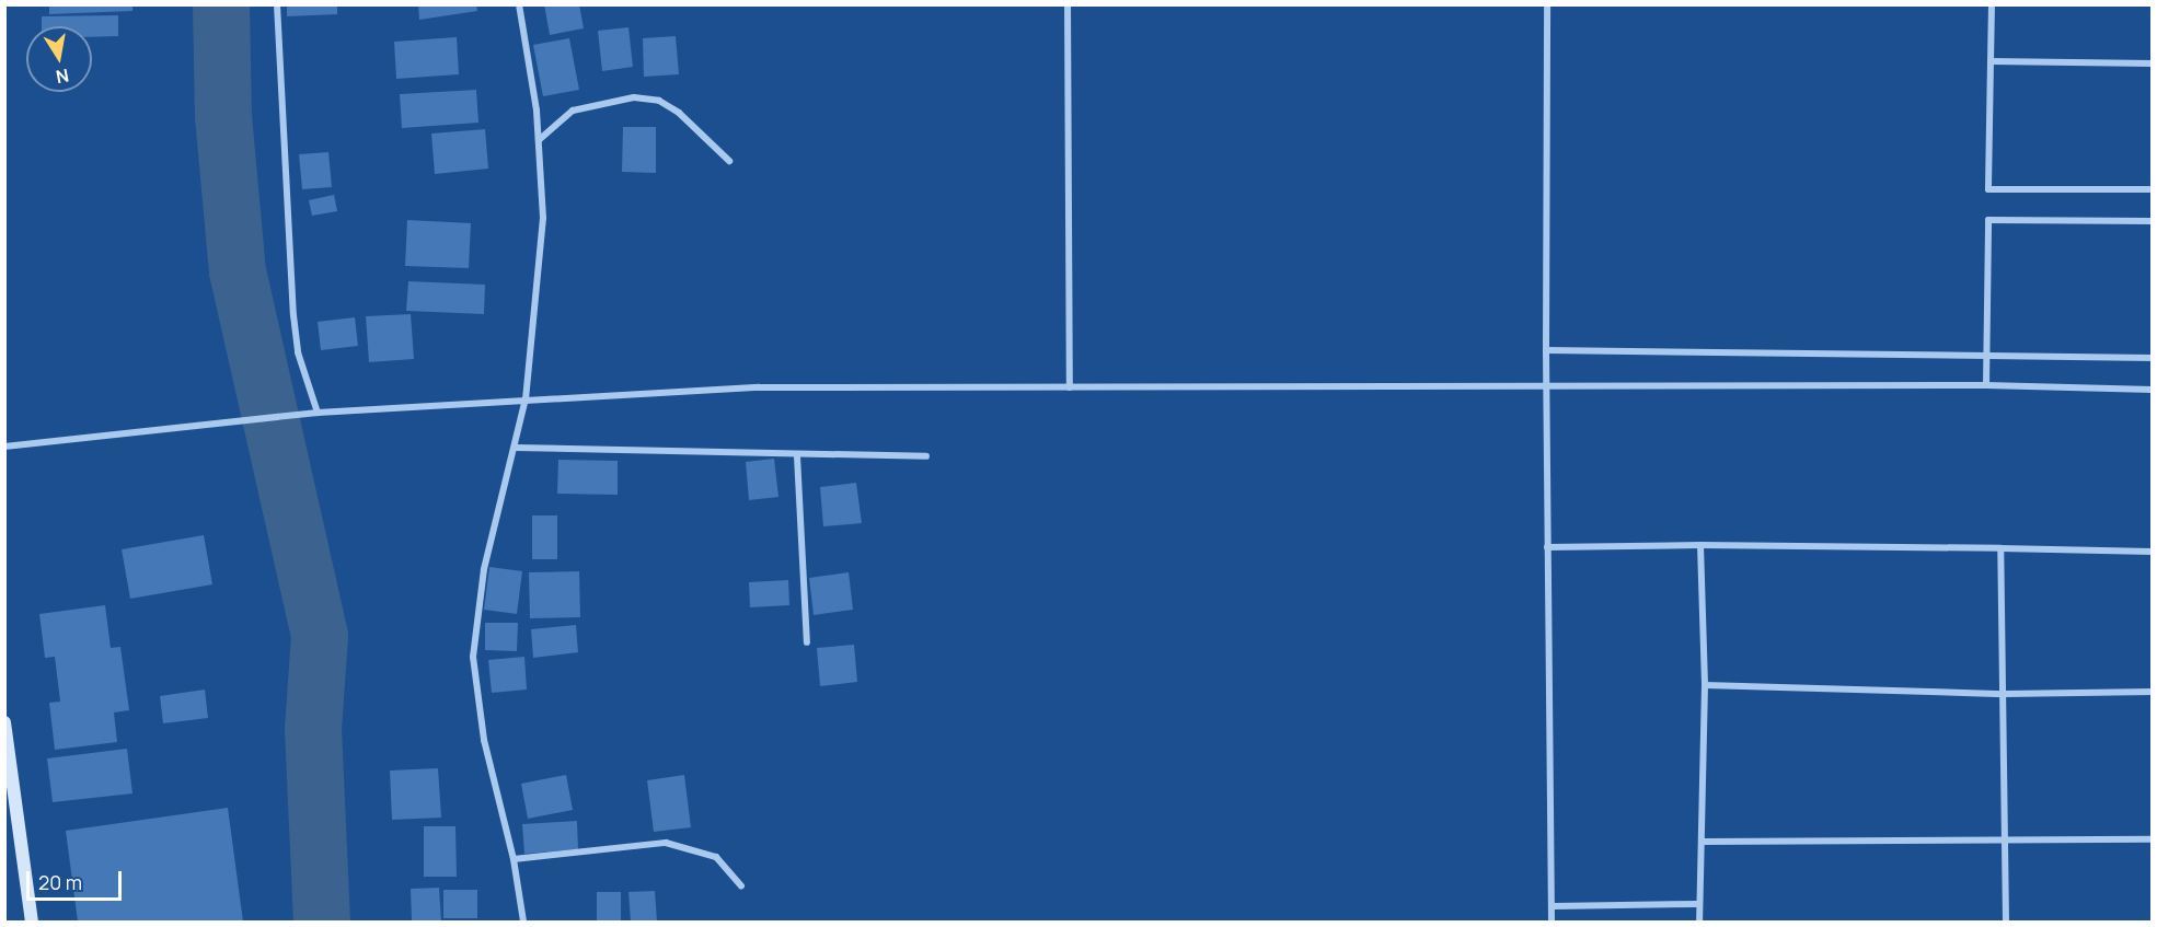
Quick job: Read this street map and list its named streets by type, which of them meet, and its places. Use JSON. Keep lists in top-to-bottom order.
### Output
{
  "scale_bar": "20 m",
  "north": "bottom"
}
